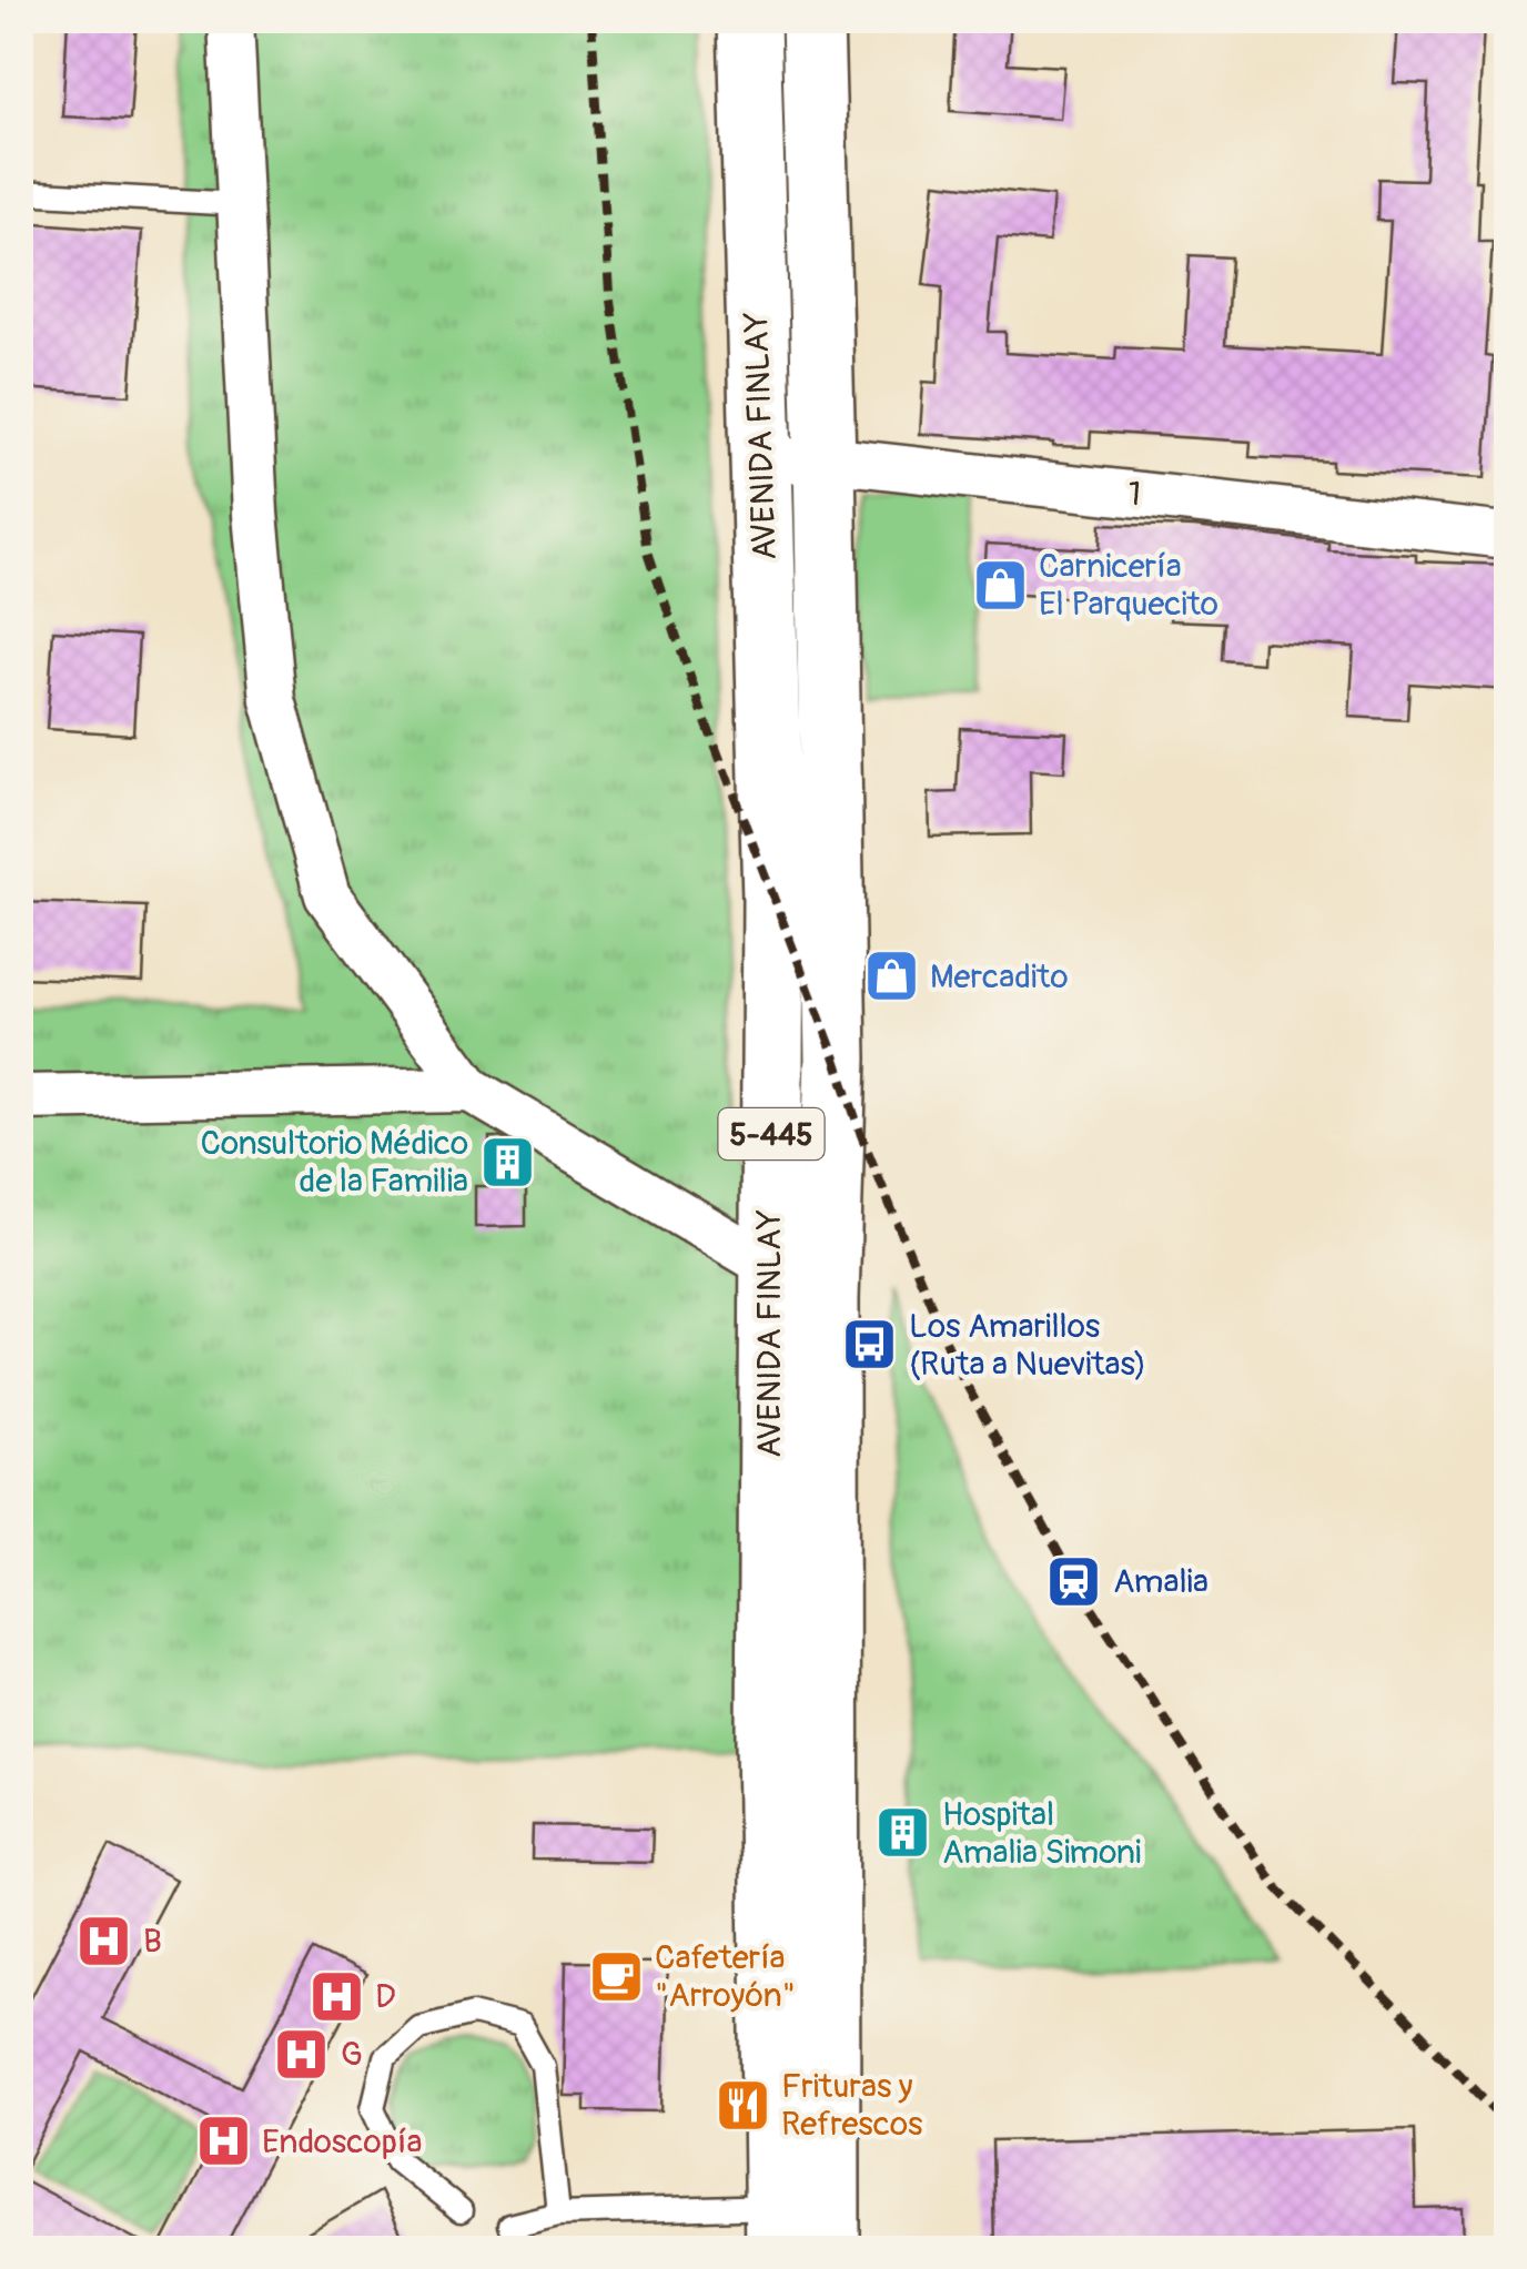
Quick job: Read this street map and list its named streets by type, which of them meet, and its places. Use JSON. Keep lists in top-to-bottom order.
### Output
{
  "streets": {
    "highway": ["AVENIDA FINLAY", "5-445"],
    "street": ["1"]
  },
  "crossings": [
    ["AVENIDA FINLAY", "1"]
  ],
  "places": {
    "shop": ["Carnicería El Parquecito", "Mercadito"],
    "building": ["Consultorio Médico de la Familia", "Hospital Amalia Simoni"],
    "bus stop": ["Los Amarillos (Ruta a Nuevitas)"],
    "station": ["Amalia"],
    "hospital": [
      "B",
      "D",
      "G",
      "Endoscopía"
    ],
    "cafe": ["Cafetería \"Arroyón\""],
    "restaurant": ["Frituras y Refrescos"]
  }
}
